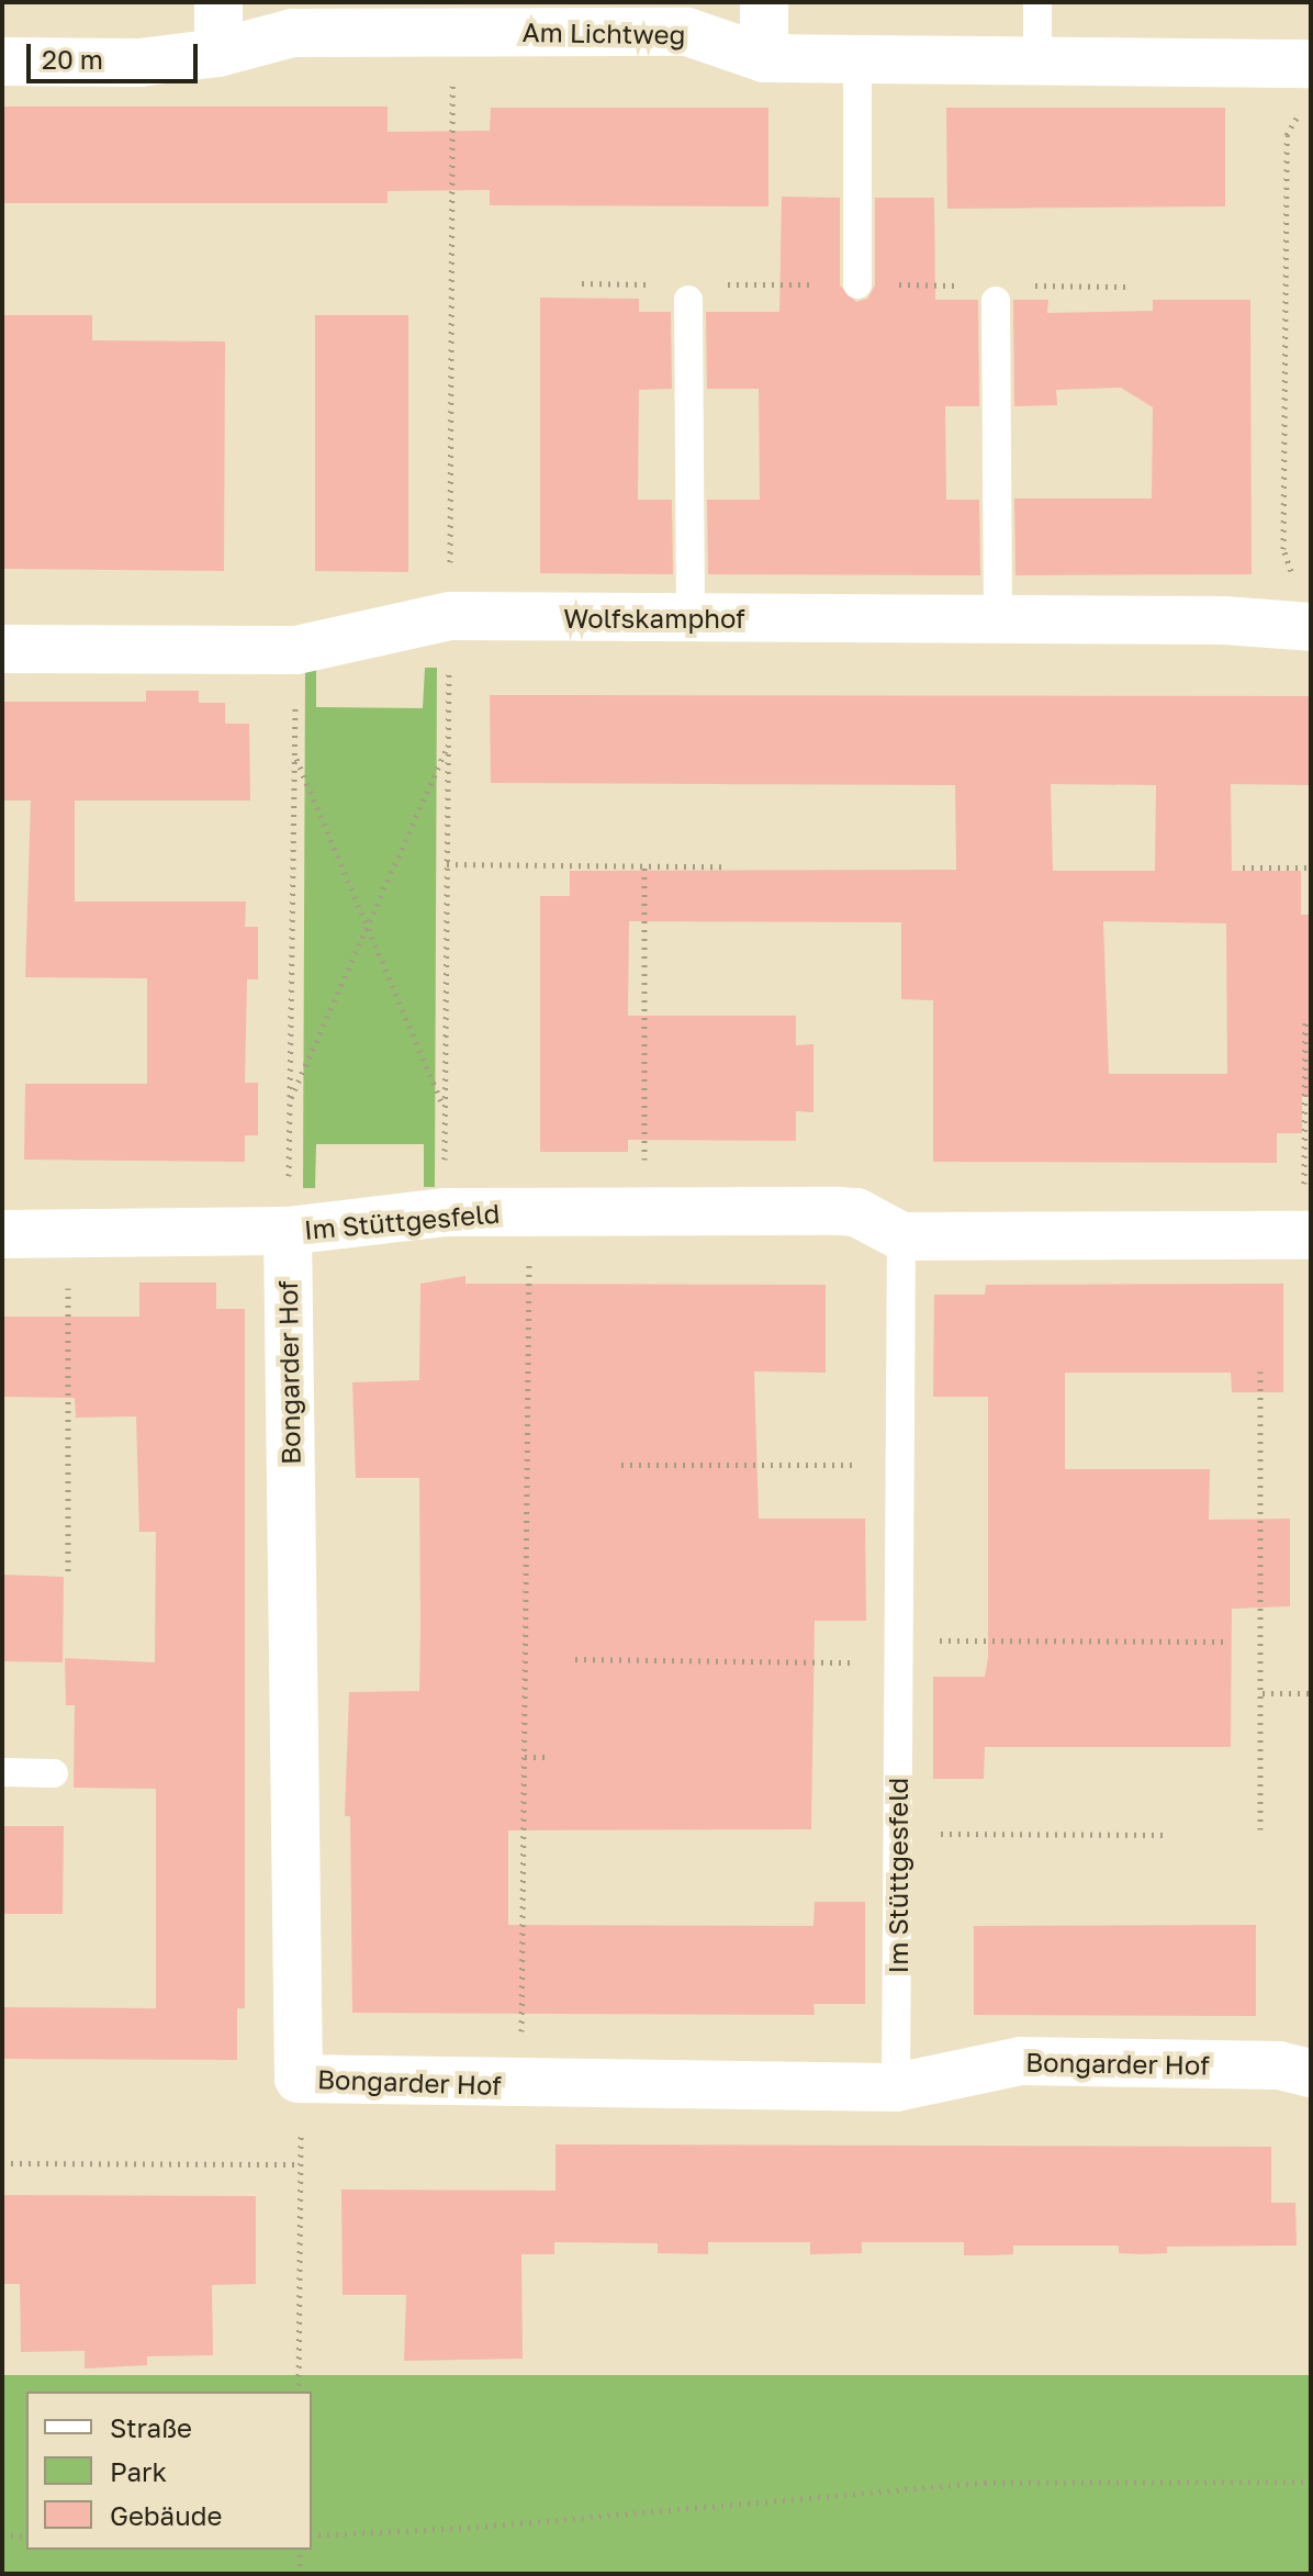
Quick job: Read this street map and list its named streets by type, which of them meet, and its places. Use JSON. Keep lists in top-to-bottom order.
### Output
{
  "streets": {
    "street": [
      "Am Lichtweg",
      "Wolfskamphof",
      "Im Stüttgesfeld",
      "Bongarder Hof"
    ]
  },
  "crossings": [
    ["Im Stüttgesfeld", "Bongarder Hof"]
  ],
  "legend": ["Straße", "Park", "Gebäude"],
  "scale_bar": "20 m"
}
